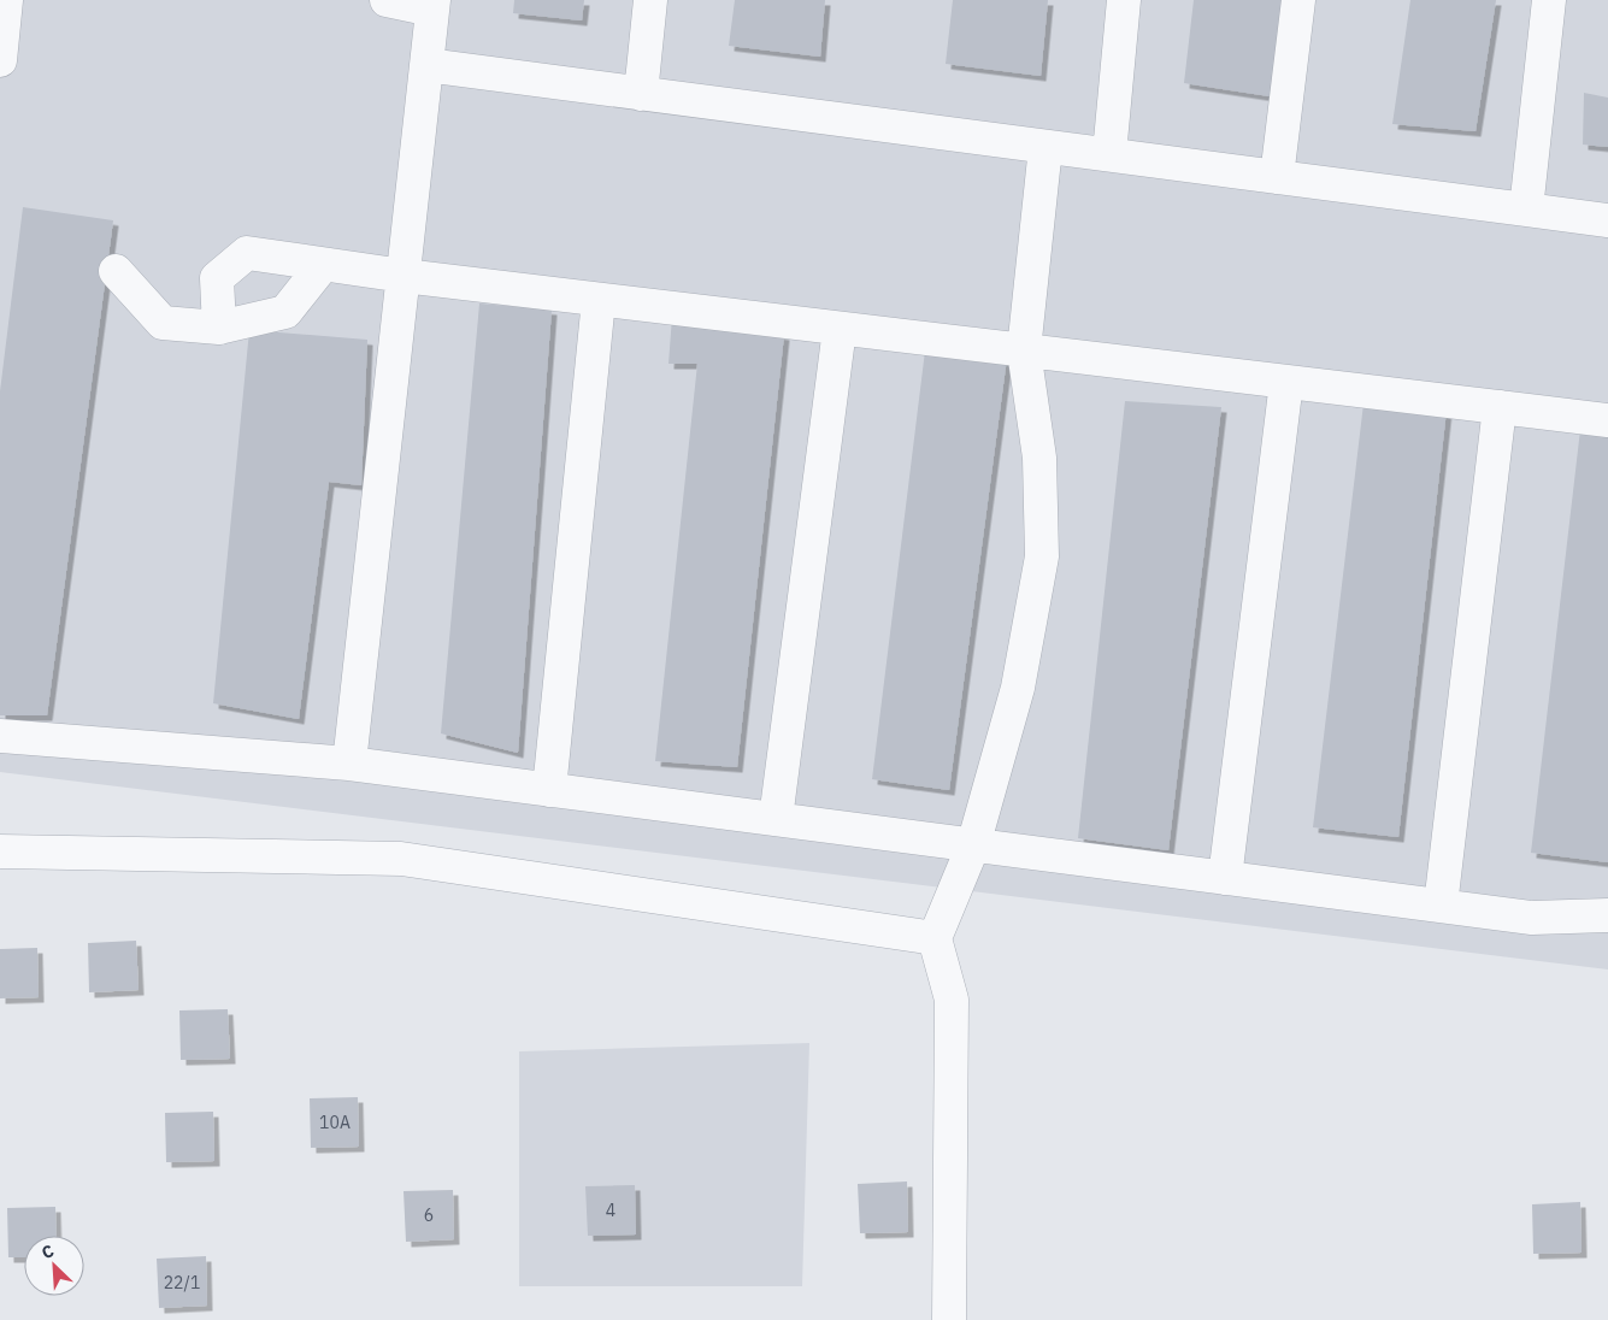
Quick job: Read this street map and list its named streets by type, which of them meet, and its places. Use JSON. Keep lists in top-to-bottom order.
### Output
{
  "house_numbers": [
    "10А",
    "4",
    "6",
    "22/1"
  ],
  "north": "top left"
}
